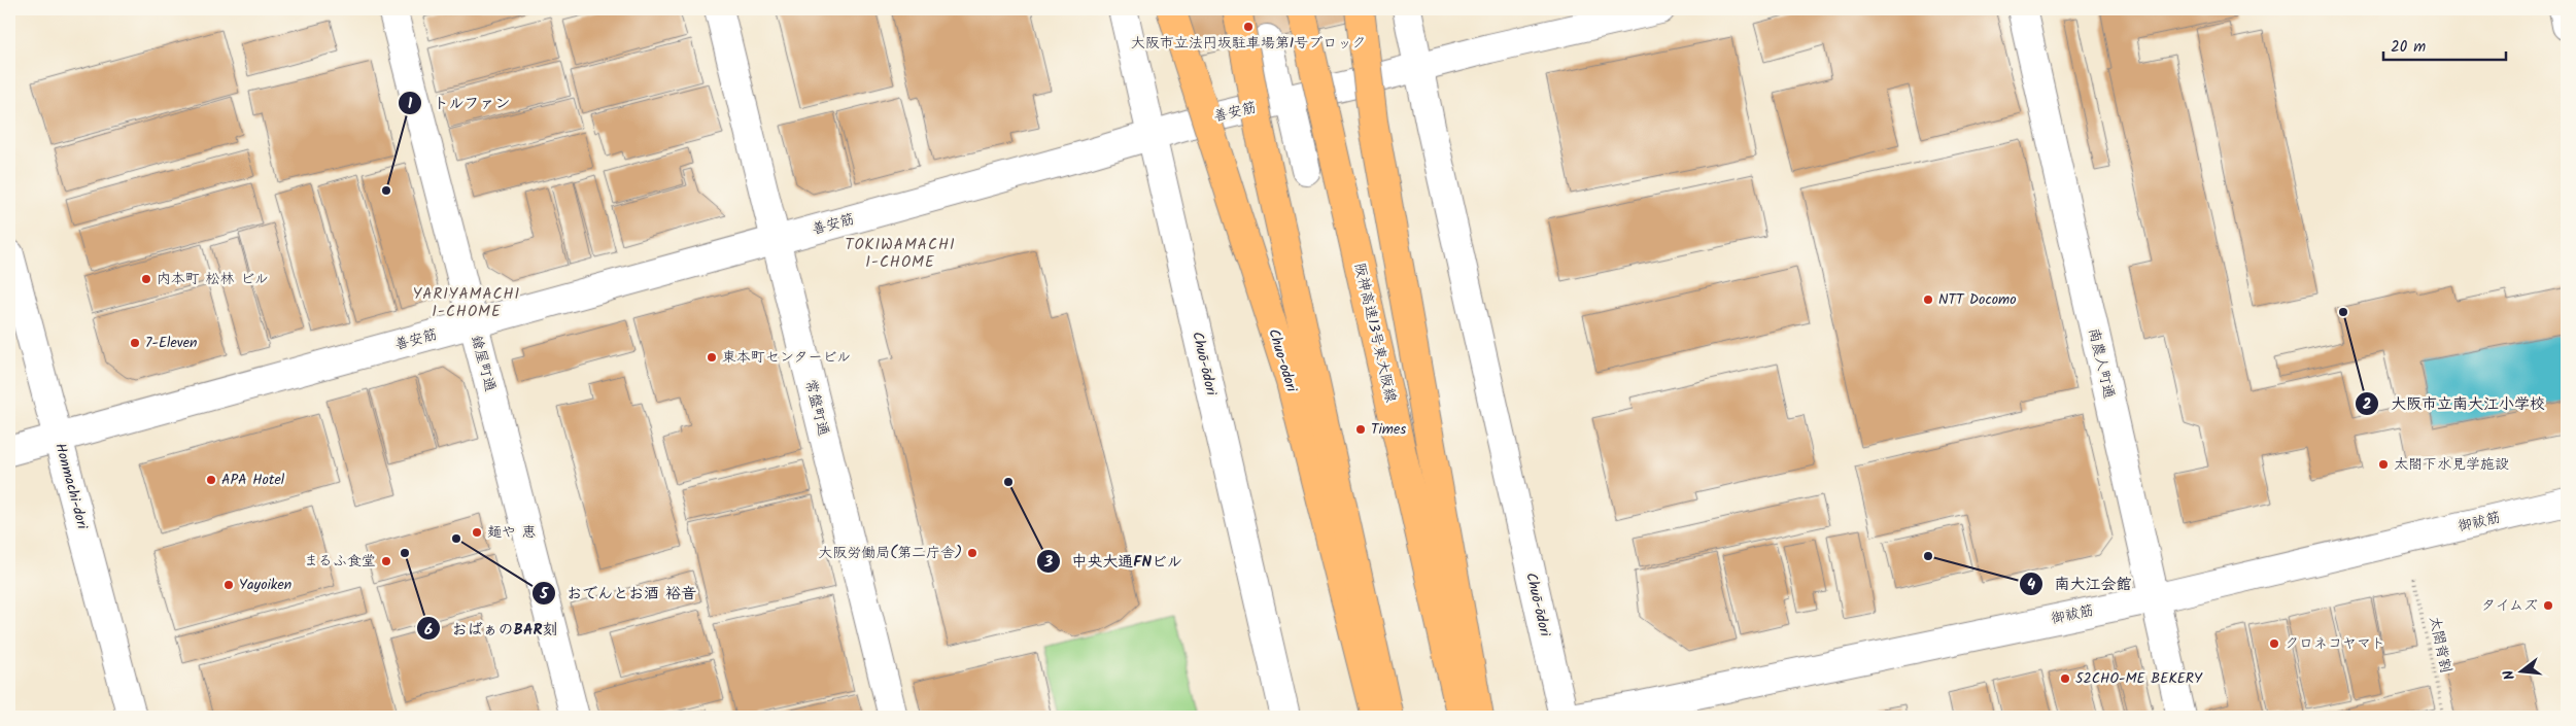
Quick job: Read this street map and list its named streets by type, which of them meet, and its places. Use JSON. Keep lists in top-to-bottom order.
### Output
{
  "streets": {
    "main road": ["阪神高速13号東大阪線", "Chuo-odori"],
    "street": [
      "善安筋",
      "鎗屋町通",
      "Chuō-ōdori",
      "南農人町通",
      "常盤町通",
      "Honmachi-dori",
      "御祓筋"
    ],
    "path": ["太閤背割"]
  },
  "crossings": [
    ["善安筋", "鎗屋町通"],
    ["善安筋", "Chuō-ōdori"],
    ["善安筋", "常盤町通"],
    ["善安筋", "Honmachi-dori"],
    ["南農人町通", "御祓筋"]
  ],
  "districts": ["TOKIWAMACHI 1-CHOME", "YARIYAMACHI 1-CHOME"],
  "places": [
    "大阪市立法円坂駐車場第1号ブロック",
    "トルファン",
    "内本町 松林 ビル",
    "NTT Docomo",
    "大阪市立南大江小学校",
    "7-Eleven",
    "東本町センタービル",
    "Times",
    "太閤下水見学施設",
    "APA Hotel",
    "中央大通FNビル",
    "麺や 恵",
    "おでんとお酒 裕音",
    "おばぁのBAR刻",
    "大阪労働局(第二庁舎)",
    "南大江会館",
    "まるふ食堂",
    "Yayoiken",
    "タイムズ",
    "クロネコヤマト",
    "52CHO-ME BEKERY"
  ],
  "scale_bar": "20 m",
  "north": "left"
}
